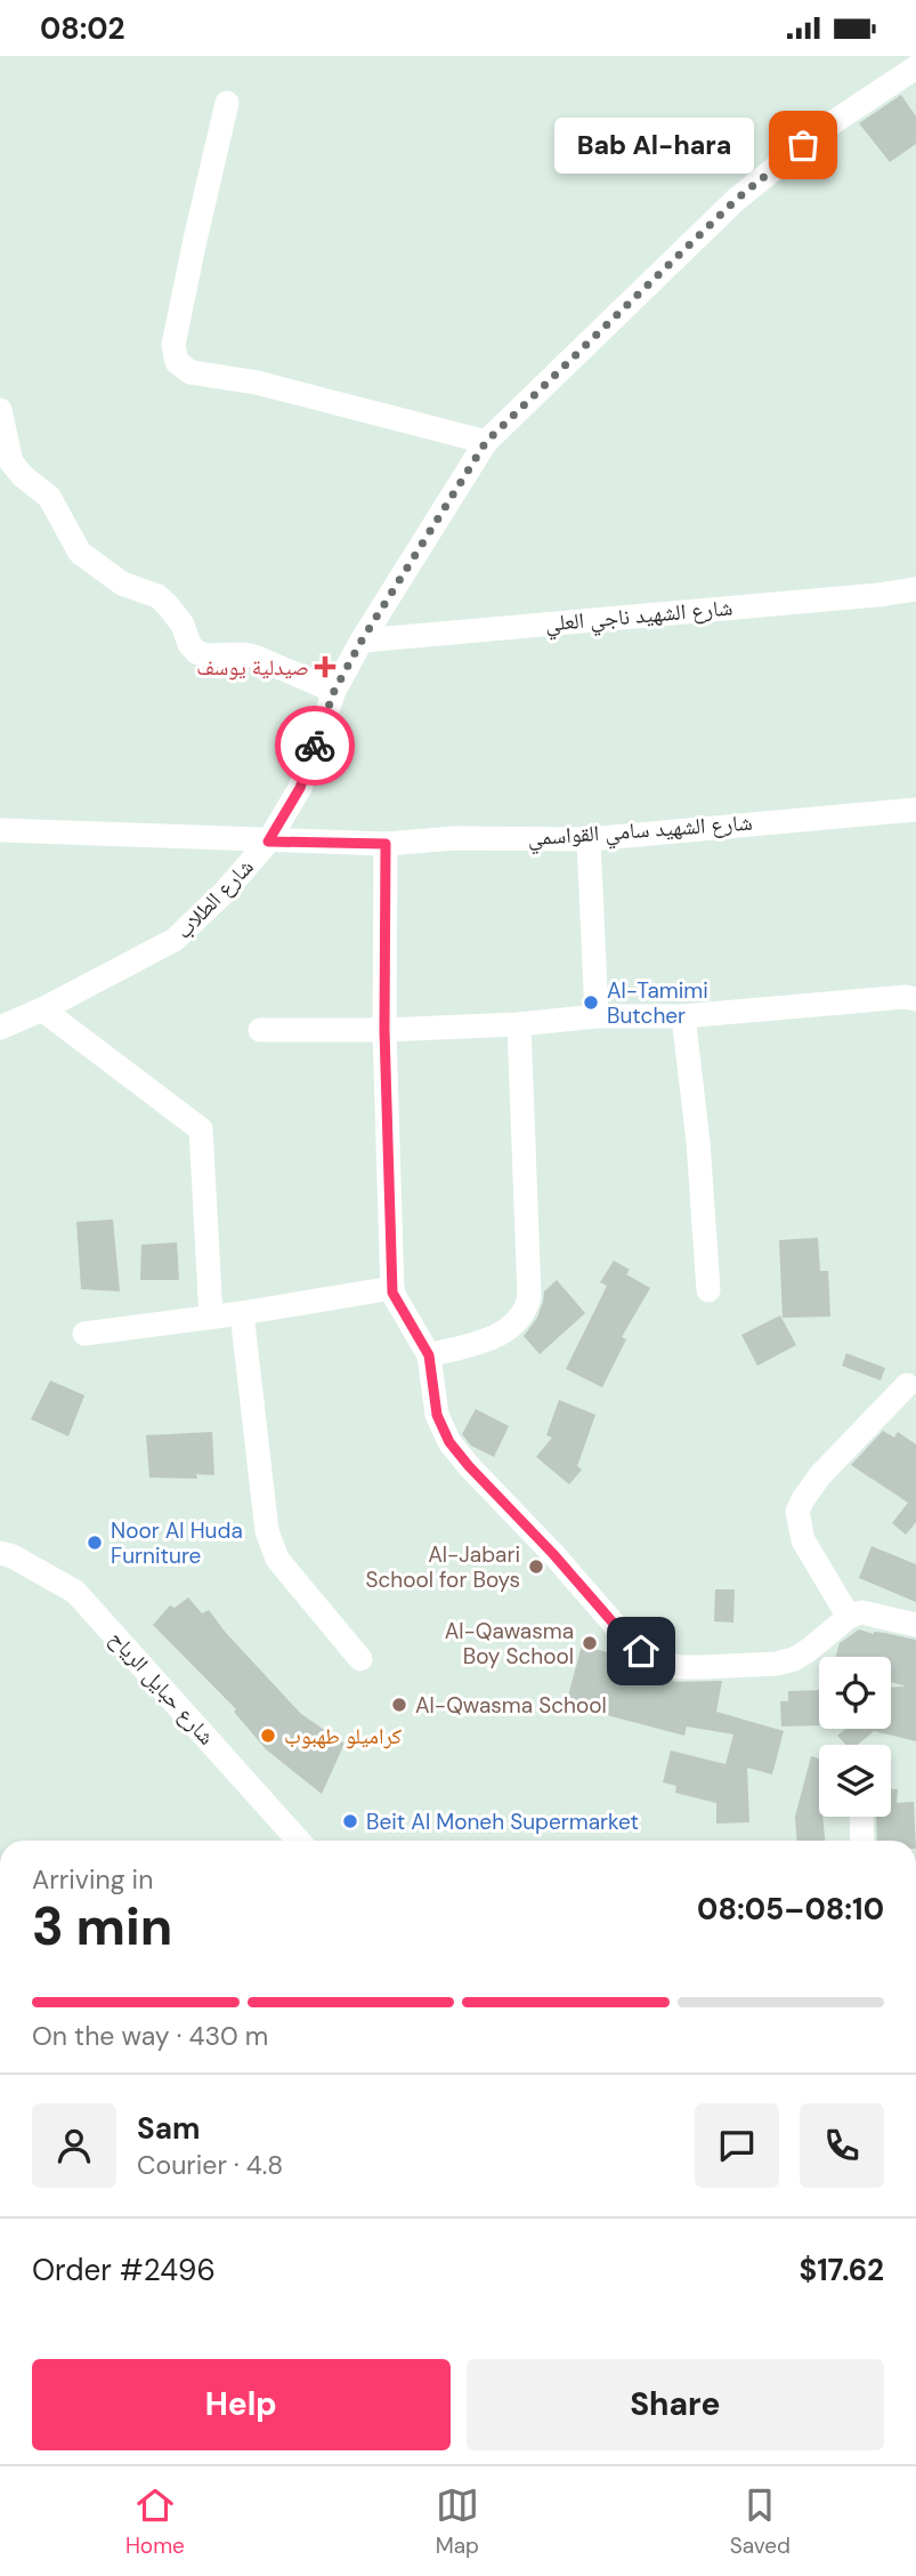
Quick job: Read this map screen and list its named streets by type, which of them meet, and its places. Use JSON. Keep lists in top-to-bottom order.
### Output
{
  "streets": {
    "street": [
      "شارع الشهيد ناجي العلي",
      "شارع الشهيد سامي القواسمي",
      "شارع الطلاب",
      "شارع حبايل الرياح"
    ]
  },
  "crossings": [
    ["شارع الشهيد ناجي العلي", "شارع الطلاب"],
    ["شارع الشهيد سامي القواسمي", "شارع الطلاب"]
  ],
  "places": {
    "other": [
      "Bab Al-hara",
      "Al-Tamimi Butcher",
      "Noor Al Huda Furniture",
      "Al-Jabari School for Boys",
      "Al-Qawasma Boy School",
      "Al-Qwasma School",
      "كراميلو طهبوب",
      "Beit Al Moneh Supermarket"
    ],
    "health": ["صيدلية يوسف"]
  },
  "page": {
    "status": "08:02",
    "bubble": "Bab Al-hara",
    "heading": ["3 min", "Arriving in", "08:05–08:10"],
    "panel": [
      "Sam",
      "Courier · 4.8",
      "Order #2496",
      "$17.62"
    ],
    "bar": "On the way · 430 m",
    "buttons": ["Help", "Share"],
    "tabs": ["Home", "Map", "Saved"]
  }
}
